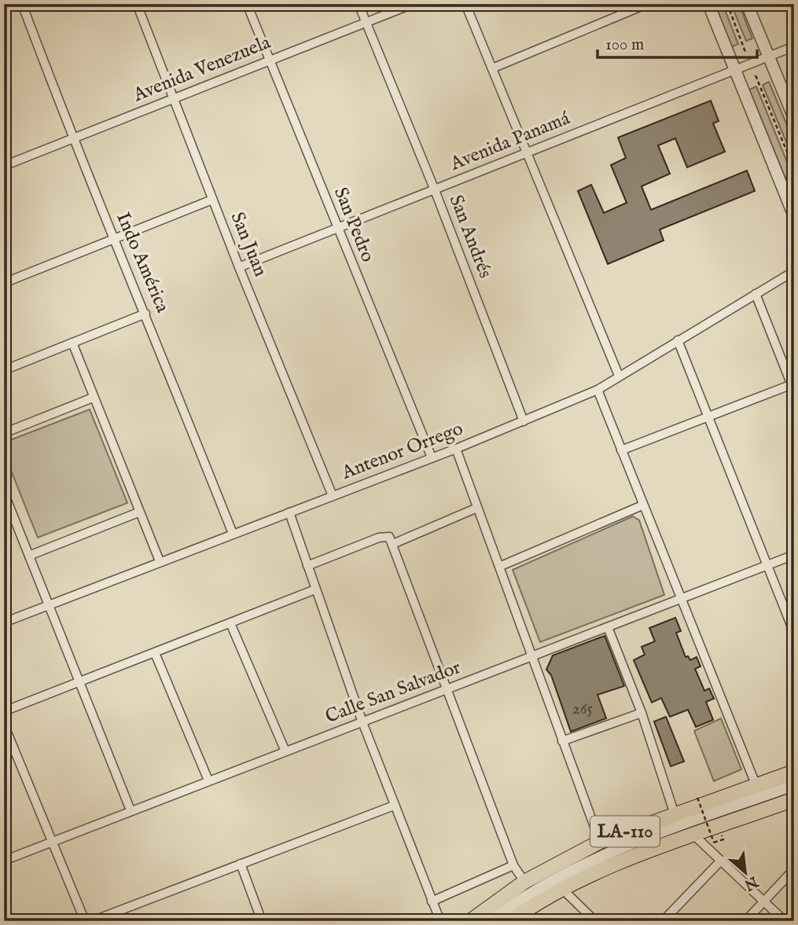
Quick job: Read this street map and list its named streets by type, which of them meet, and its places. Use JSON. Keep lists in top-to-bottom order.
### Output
{
  "streets": {
    "main road": ["LA-110"],
    "street": [
      "Avenida Venezuela",
      "Avenida Panamá",
      "San Pedro",
      "San Andrés",
      "San Juan",
      "Indo América",
      "Antenor Orrego",
      "Calle San Salvador"
    ]
  },
  "crossings": [
    ["Avenida Venezuela", "San Pedro"],
    ["Avenida Venezuela", "San Andrés"],
    ["Avenida Venezuela", "San Juan"],
    ["Avenida Venezuela", "Indo América"],
    ["Avenida Panamá", "San Pedro"],
    ["Avenida Panamá", "San Andrés"],
    ["Avenida Panamá", "San Juan"],
    ["San Pedro", "Antenor Orrego"],
    ["San Andrés", "Antenor Orrego"],
    ["San Juan", "Antenor Orrego"],
    ["Indo América", "Antenor Orrego"]
  ],
  "house_numbers": ["265"],
  "scale_bar": "100 m",
  "north": "bottom right"
}
